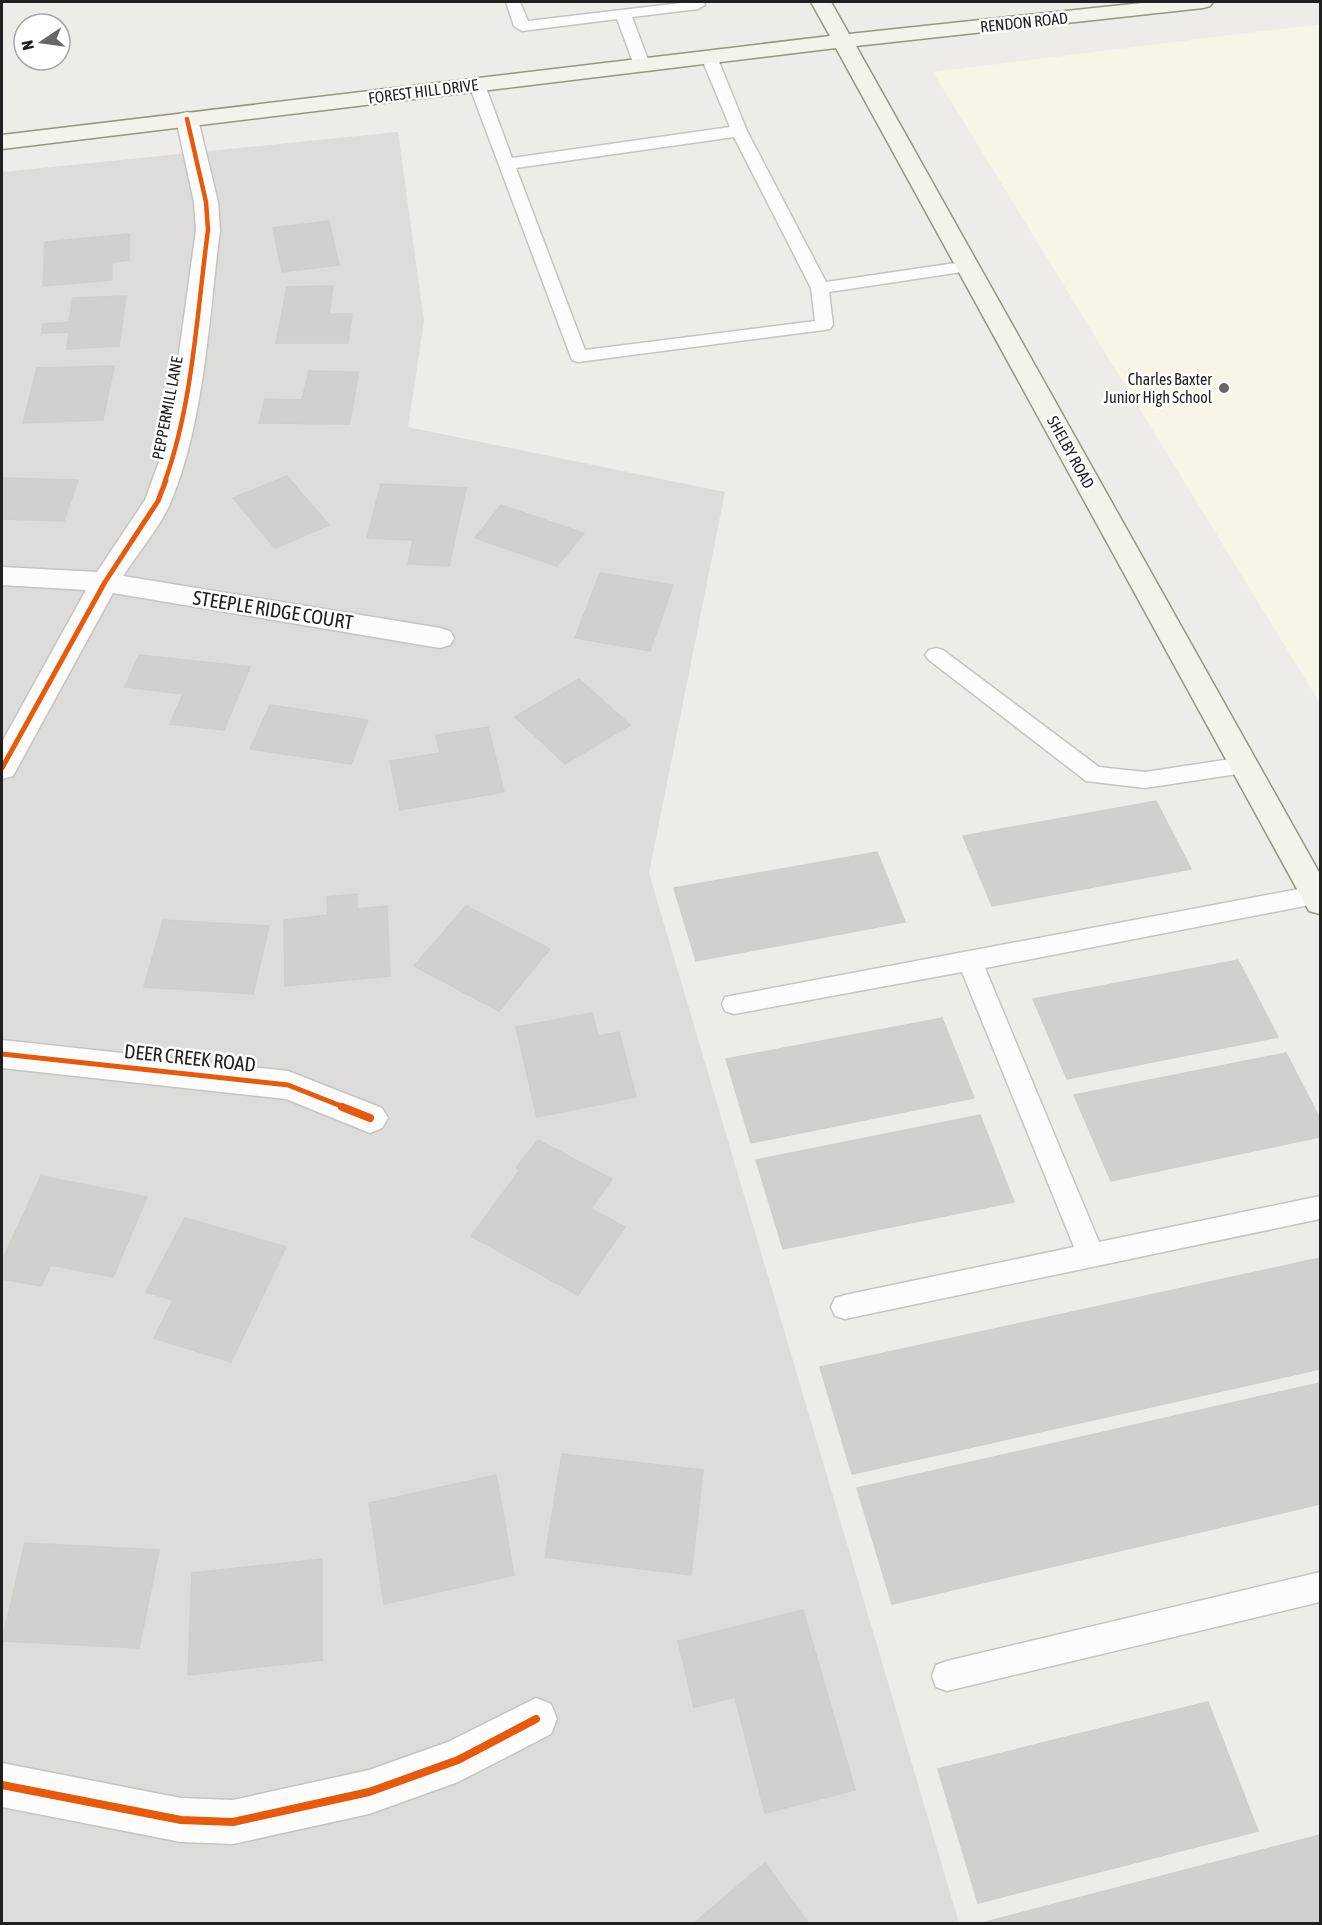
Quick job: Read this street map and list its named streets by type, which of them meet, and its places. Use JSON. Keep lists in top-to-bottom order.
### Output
{
  "streets": {
    "main road": ["RENDON ROAD", "FOREST HILL DRIVE", "SHELBY ROAD"],
    "street": ["PEPPERMILL LANE", "STEEPLE RIDGE COURT", "DEER CREEK ROAD"]
  },
  "crossings": [
    ["RENDON ROAD", "FOREST HILL DRIVE"],
    ["RENDON ROAD", "SHELBY ROAD"],
    ["FOREST HILL DRIVE", "PEPPERMILL LANE"],
    ["FOREST HILL DRIVE", "SHELBY ROAD"],
    ["PEPPERMILL LANE", "STEEPLE RIDGE COURT"]
  ],
  "places": ["Charles Baxter Junior High School"],
  "north": "left"
}
